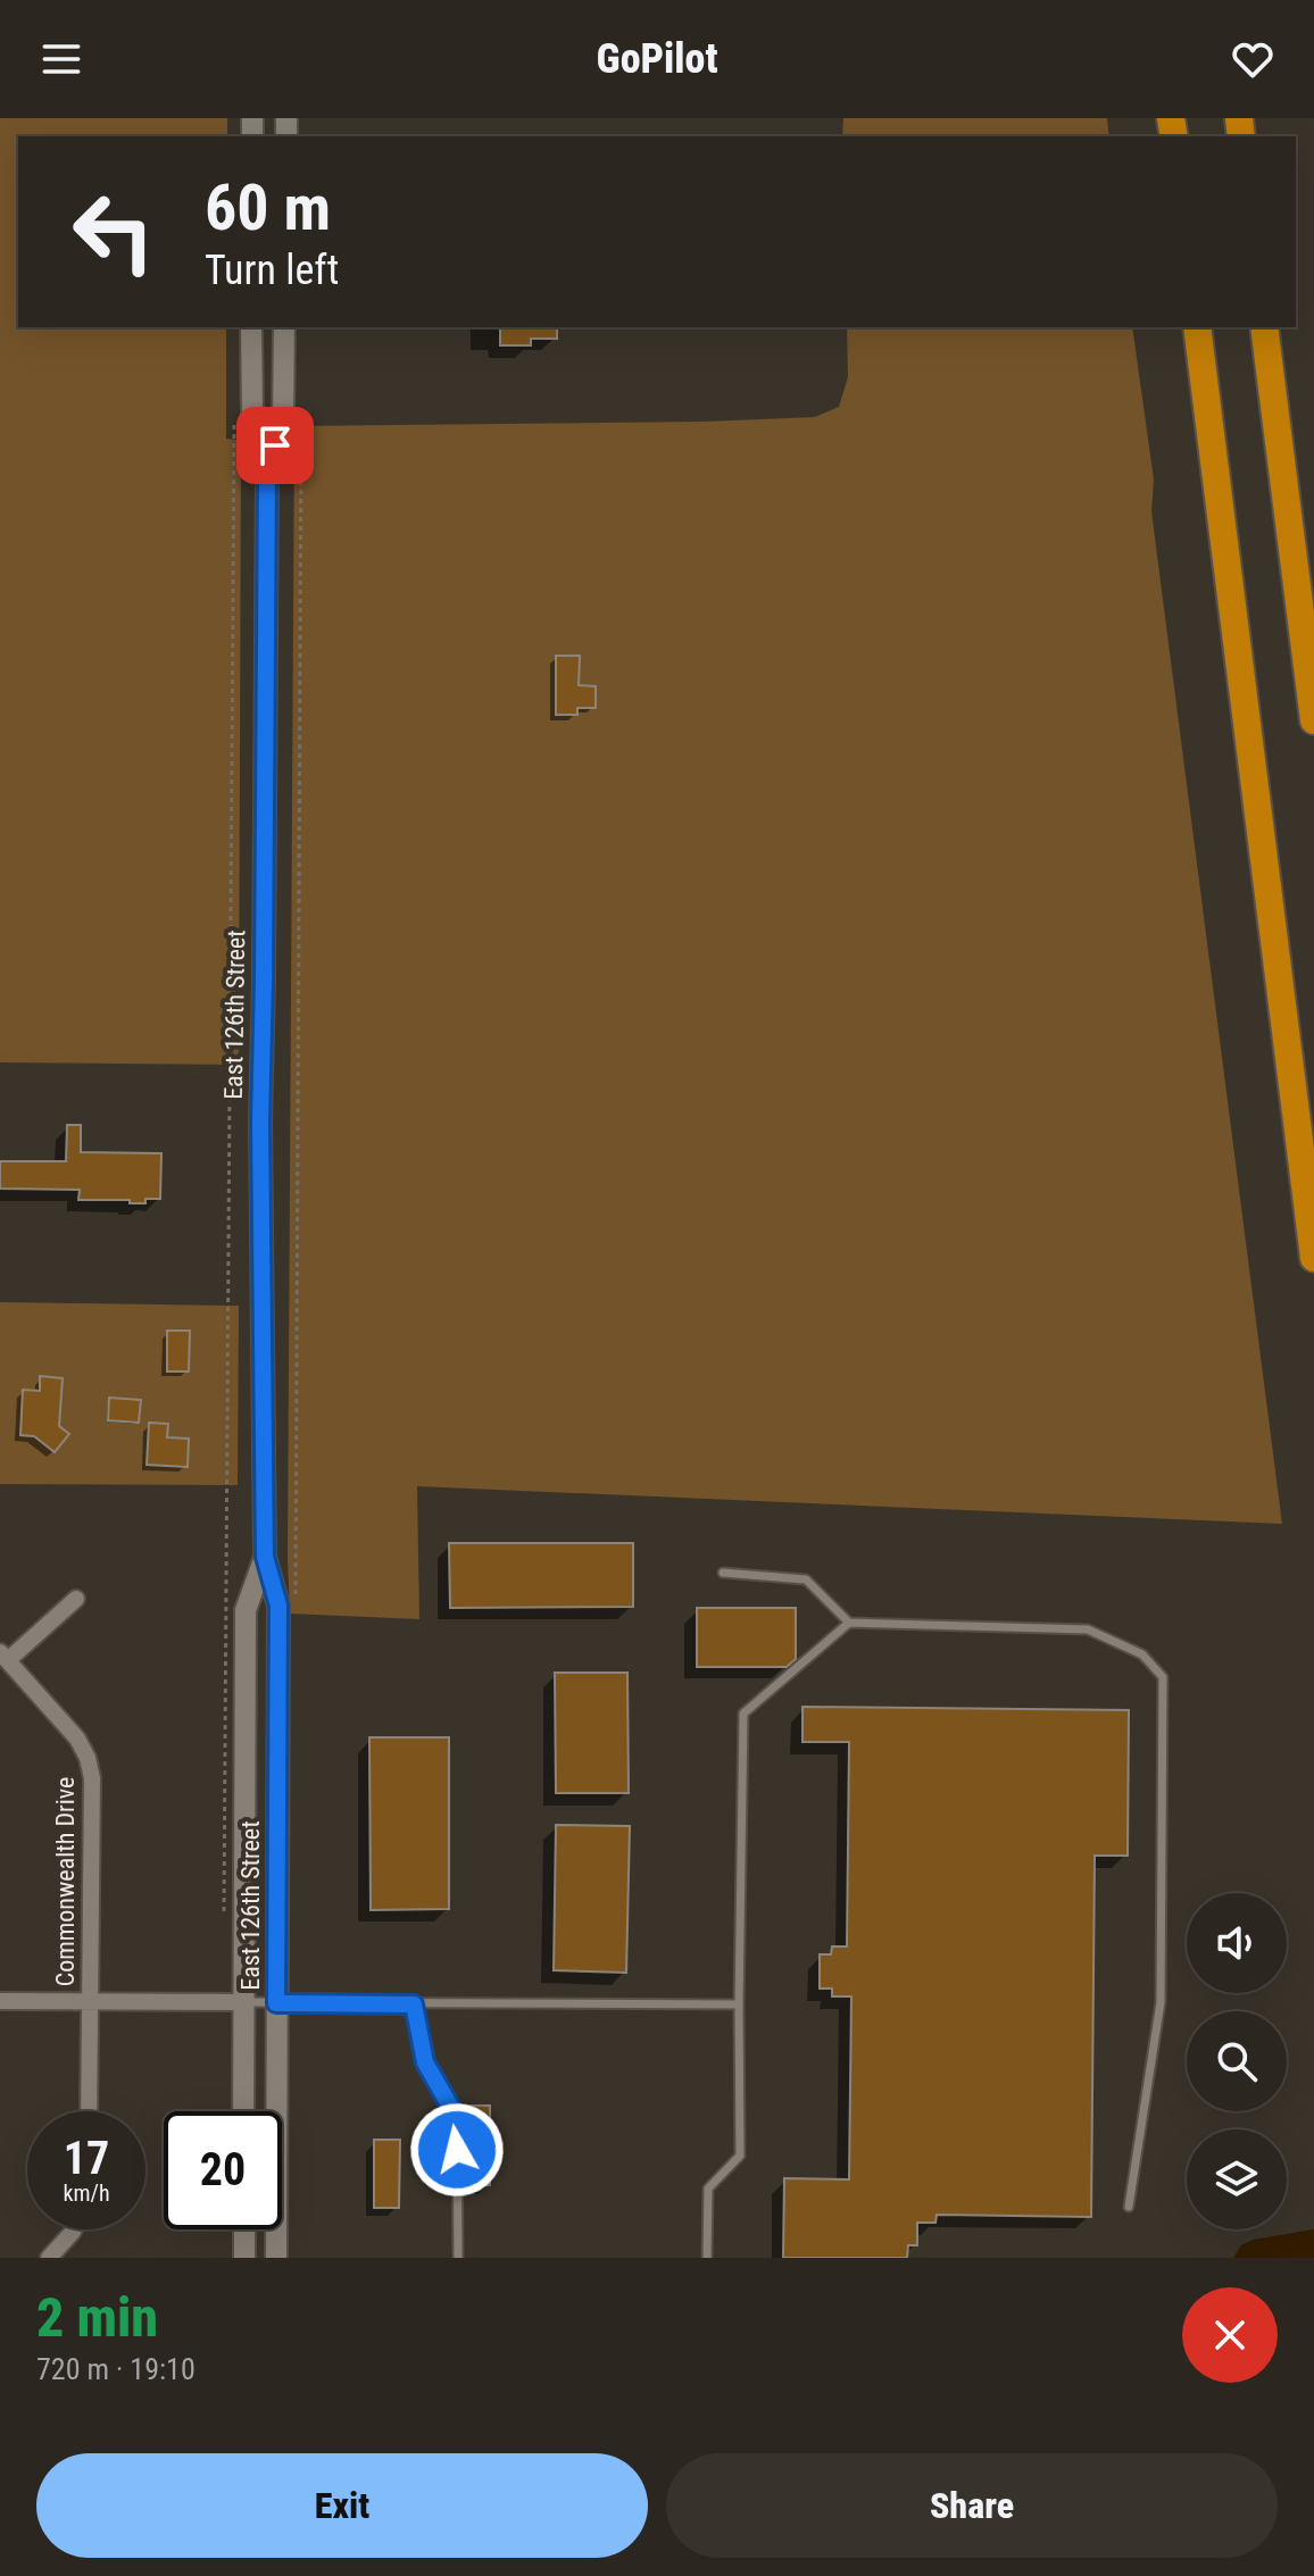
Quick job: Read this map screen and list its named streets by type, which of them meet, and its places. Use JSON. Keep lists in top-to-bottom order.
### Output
{
  "streets": {
    "main road": ["East 126th Street"],
    "street": ["Commonwealth Drive"]
  },
  "page": {
    "header": "GoPilot",
    "turn": ["60 m", "Turn left"],
    "speed": "17 km/h",
    "limit": "20",
    "heading": ["2 min", "720 m · 19:10"],
    "buttons": ["Exit", "Share"]
  }
}
